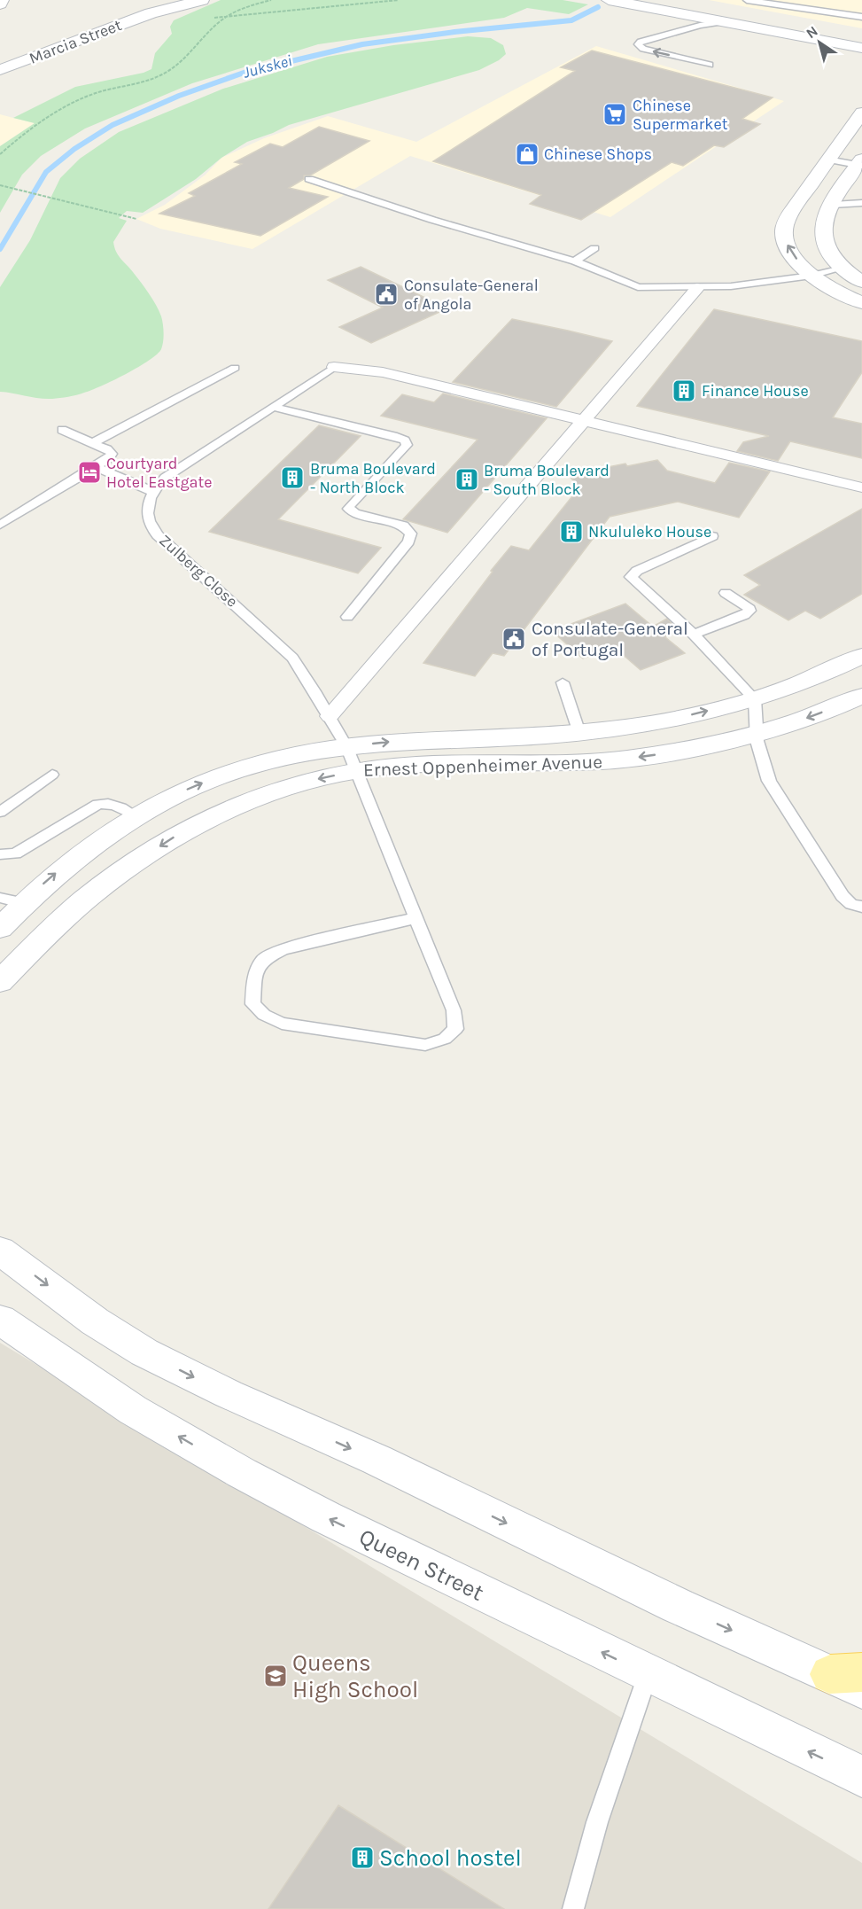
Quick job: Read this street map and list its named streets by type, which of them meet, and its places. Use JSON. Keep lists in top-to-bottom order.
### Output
{
  "streets": {
    "main road": ["Marcia Street", "Queen Street"],
    "street": ["Ernest Oppenheimer Avenue"],
    "lane": ["Zulberg Close"]
  },
  "crossings": [
    ["Zulberg Close", "Ernest Oppenheimer Avenue"]
  ],
  "water": ["Jukskei"],
  "places": {
    "supermarket": ["Chinese Supermarket"],
    "shop": ["Chinese Shops"],
    "public building": ["Consulate-General of Angola", "Consulate-General of Portugal"],
    "building": [
      "Finance House",
      "Bruma Boulevard - North Block",
      "Bruma Boulevard - South Block",
      "Nkululeko House",
      "School hostel"
    ],
    "hotel": ["Courtyard Hotel Eastgate"],
    "school or university": ["Queens High School"]
  },
  "north": "top left"
}
